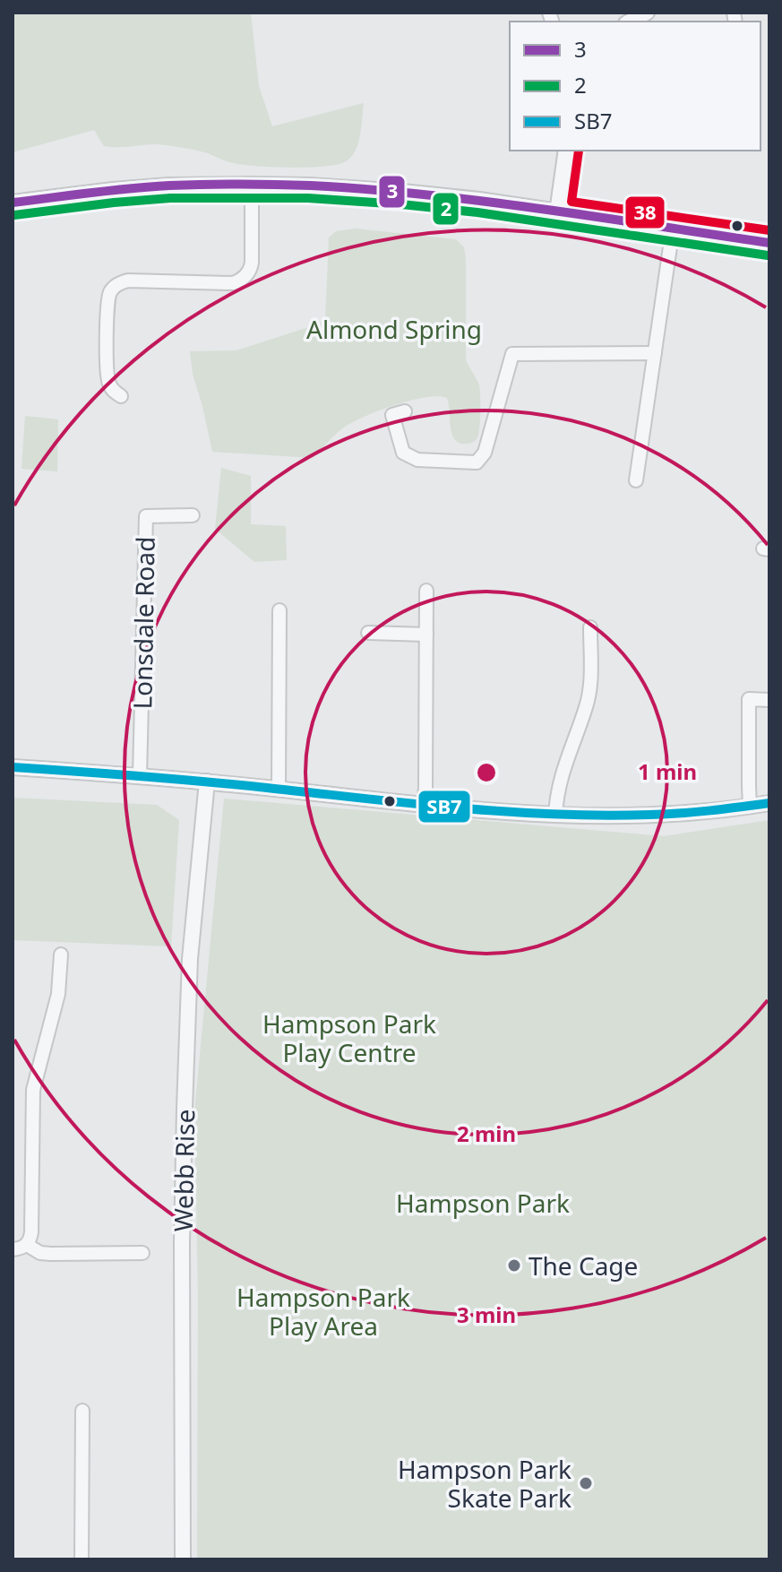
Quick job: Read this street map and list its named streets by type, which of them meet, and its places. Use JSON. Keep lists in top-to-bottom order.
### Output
{
  "streets": {
    "street": ["Lonsdale Road", "Webb Rise"]
  },
  "parks": [
    "Almond Spring",
    "Hampson Park Play Centre",
    "Hampson Park",
    "Hampson Park Play Area"
  ],
  "places": ["The Cage", "Hampson Park Skate Park"],
  "lines": [
    "transit line 38",
    "transit line 3",
    "transit line 2",
    "transit line SB7"
  ],
  "legend": ["3", "2", "SB7"],
  "rings": ["1 min", "2 min", "3 min"]
}
